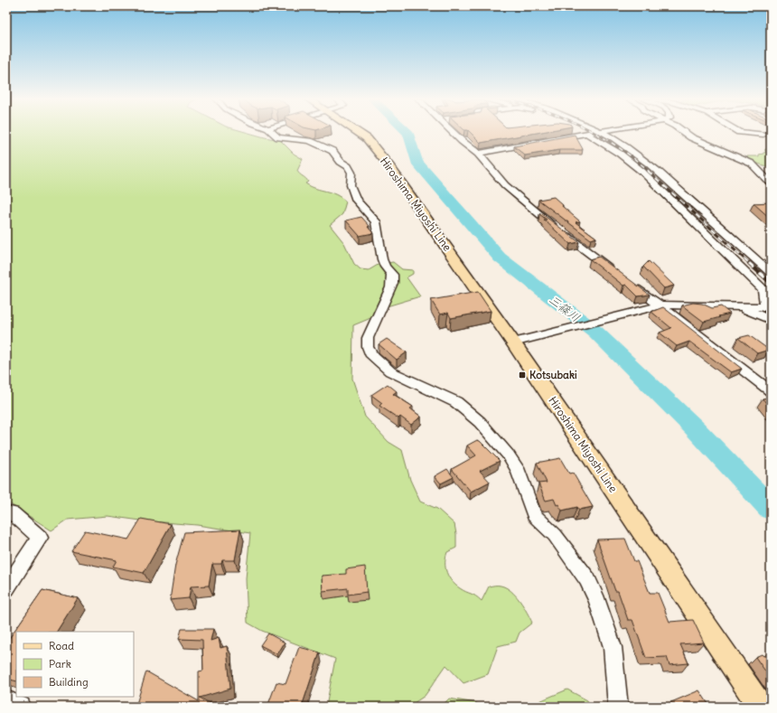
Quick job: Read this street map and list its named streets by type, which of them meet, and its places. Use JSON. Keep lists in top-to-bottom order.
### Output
{
  "streets": {
    "main road": ["Hiroshima Miyoshi Line"]
  },
  "water": ["三篠川"],
  "places": {
    "transit": ["Kotsubaki"]
  },
  "legend": ["Road", "Park", "Building"]
}
